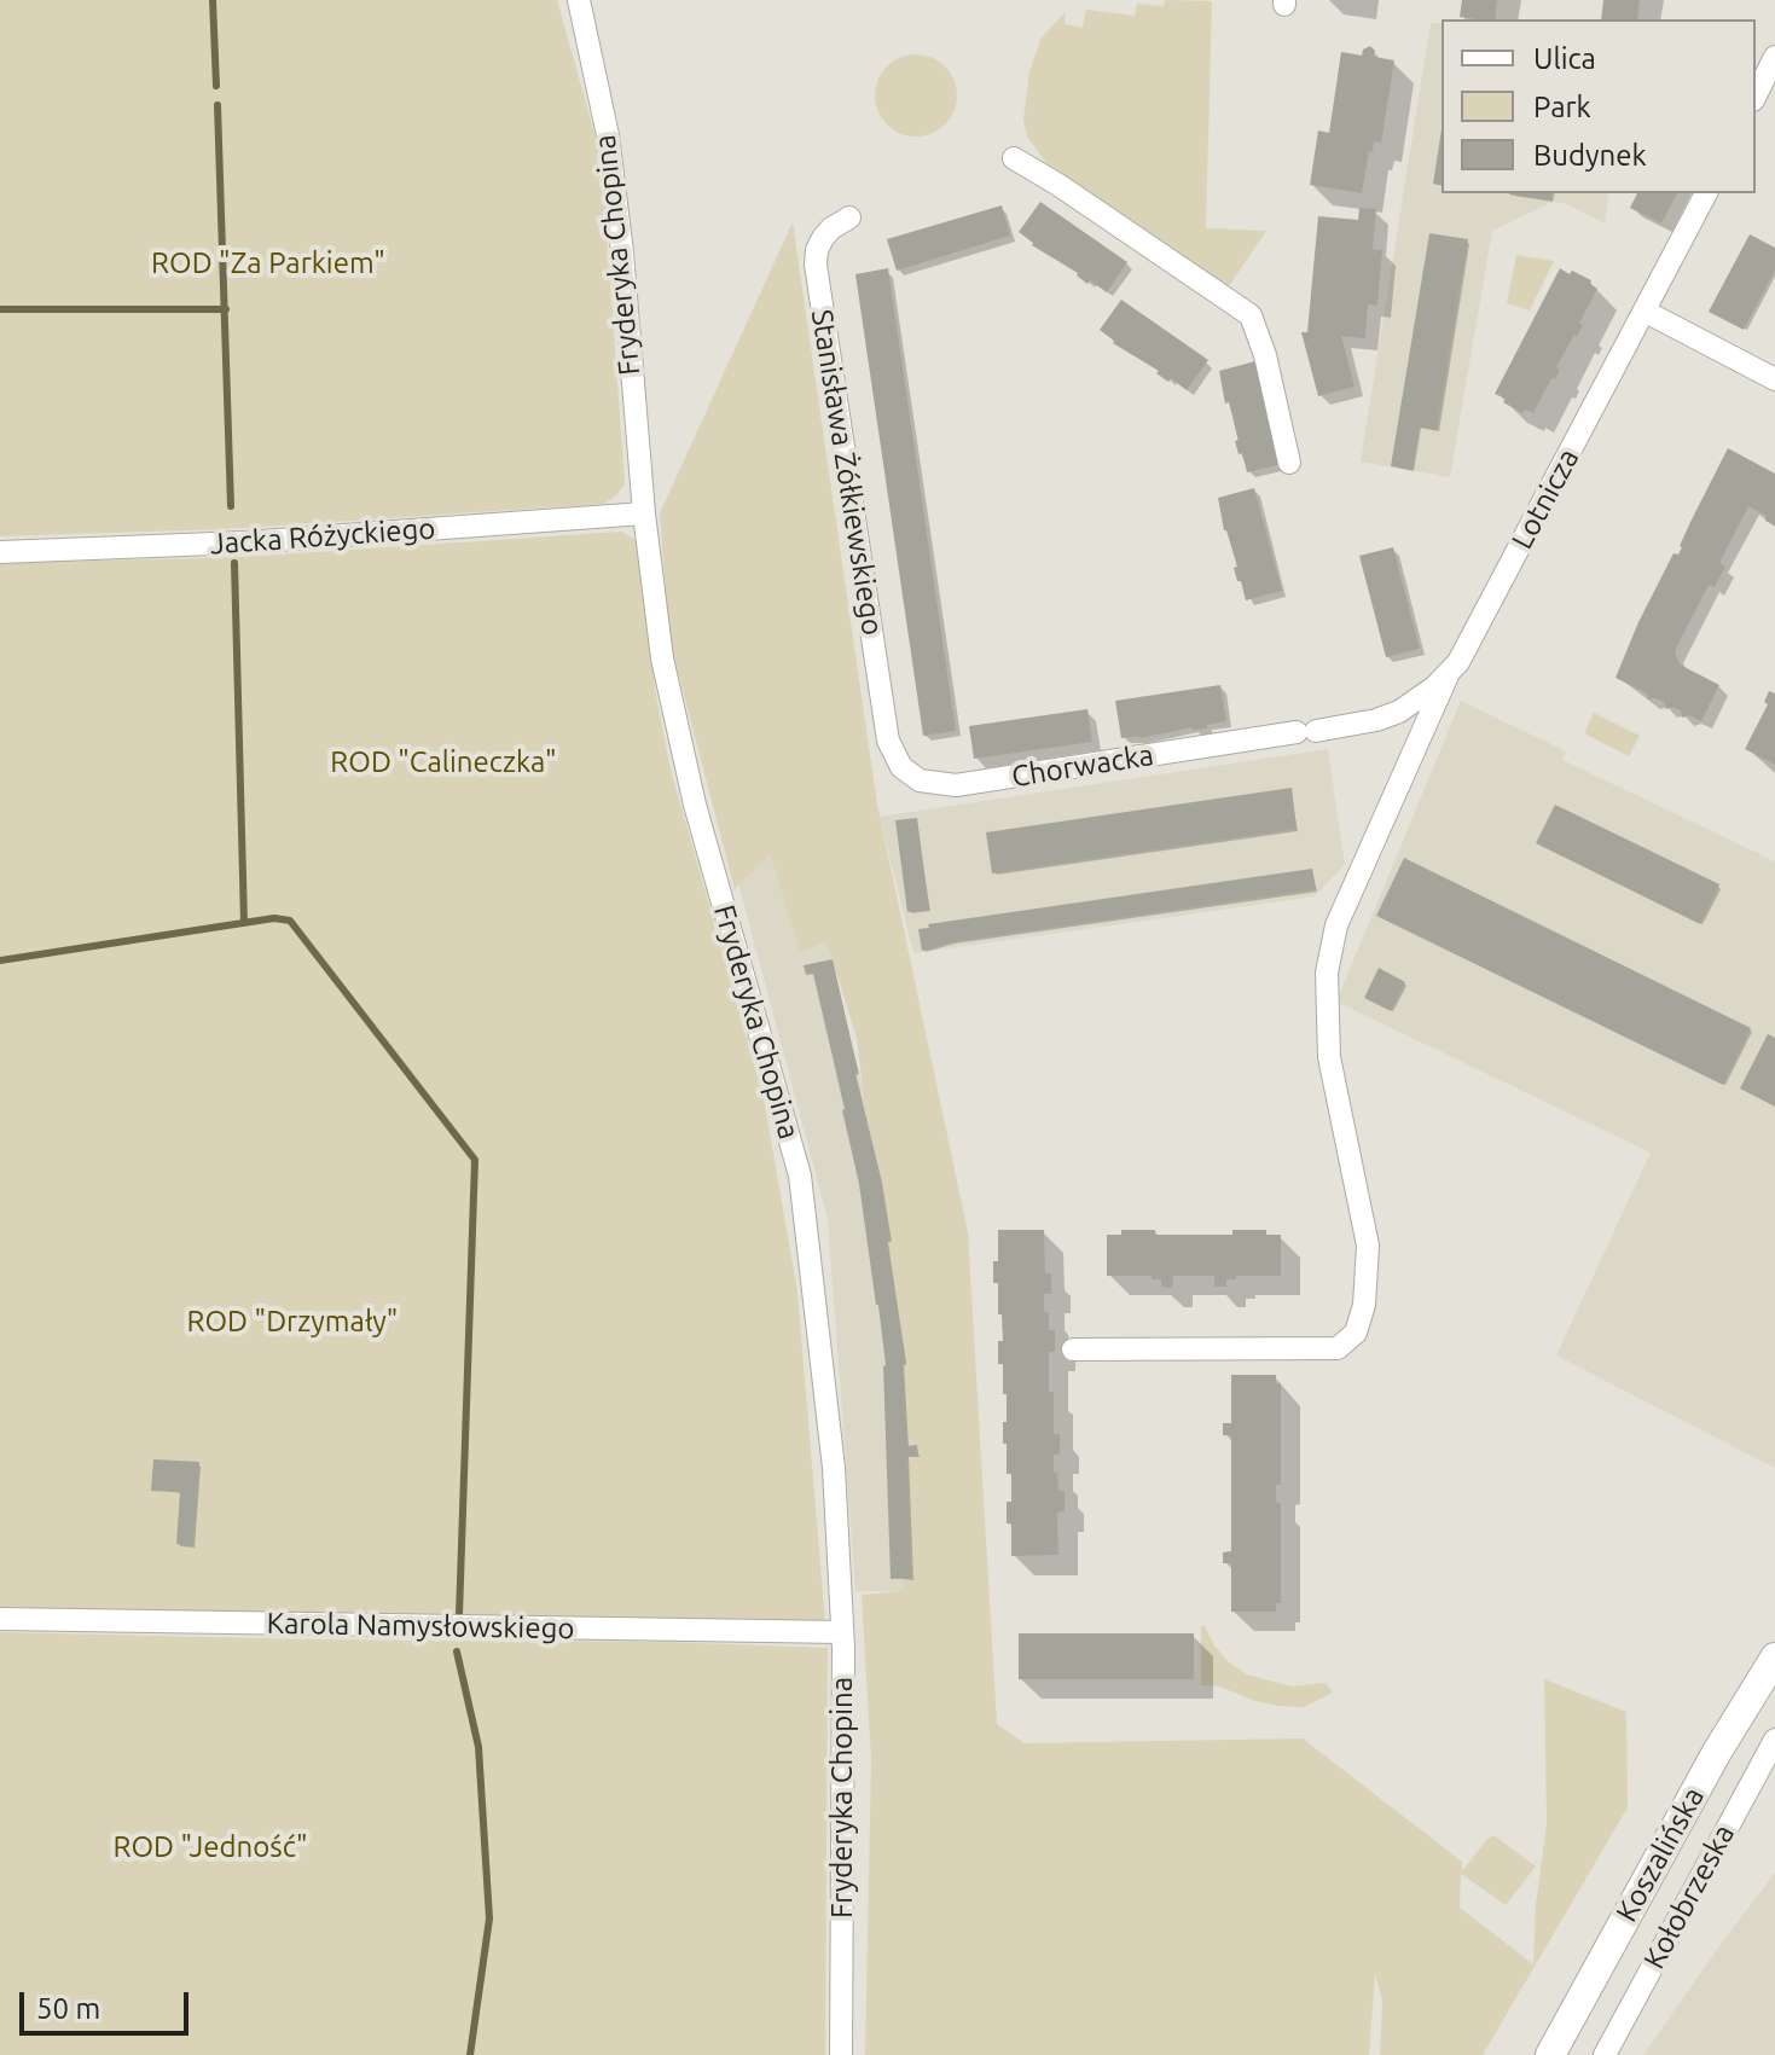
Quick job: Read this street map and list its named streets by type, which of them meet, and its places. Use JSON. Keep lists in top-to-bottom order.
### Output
{
  "streets": {
    "street": [
      "Fryderyka Chopina",
      "Stanisława Żółkiewskiego",
      "Lotnicza",
      "Jacka Różyckiego",
      "Chorwacka",
      "Karola Namysłowskiego",
      "Koszalińska",
      "Kołobrzeska"
    ]
  },
  "crossings": [
    ["Fryderyka Chopina", "Jacka Różyckiego"],
    ["Fryderyka Chopina", "Karola Namysłowskiego"],
    ["Stanisława Żółkiewskiego", "Chorwacka"],
    ["Lotnicza", "Chorwacka"]
  ],
  "parks": [
    "ROD \"Za Parkiem\"",
    "ROD \"Calineczka\"",
    "ROD \"Drzymały\"",
    "ROD \"Jedność\""
  ],
  "legend": ["Ulica", "Park", "Budynek"],
  "scale_bar": "50 m"
}
